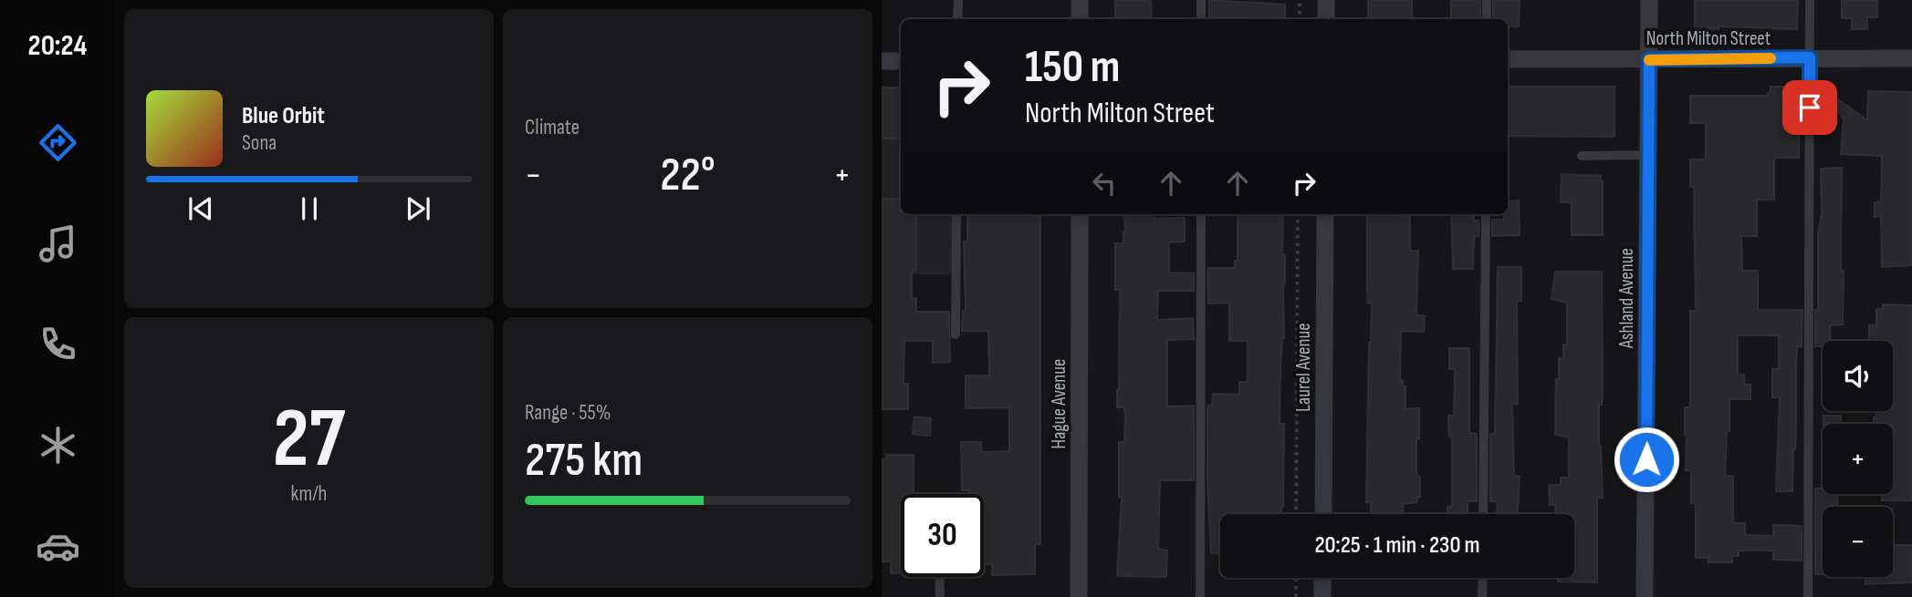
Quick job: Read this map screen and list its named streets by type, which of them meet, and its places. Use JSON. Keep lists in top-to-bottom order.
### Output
{
  "streets": {
    "street": [
      "North Milton Street",
      "Ashland Avenue",
      "Laurel Avenue",
      "Hague Avenue"
    ]
  },
  "crossings": [
    ["North Milton Street", "Ashland Avenue"]
  ],
  "page": {
    "tabs": "20:24",
    "tile": [
      "Climate",
      ["27", "km/h"],
      ["Range · 55%", "275 km"]
    ],
    "turn": ["150 m", "North Milton Street"],
    "song": ["Blue Orbit", "Sona"],
    "heat": ["−", "22°", "+"],
    "map_buttons": ["+", "−"],
    "limit": "30",
    "trip": "20:25 · 1 min · 230 m"
  }
}
